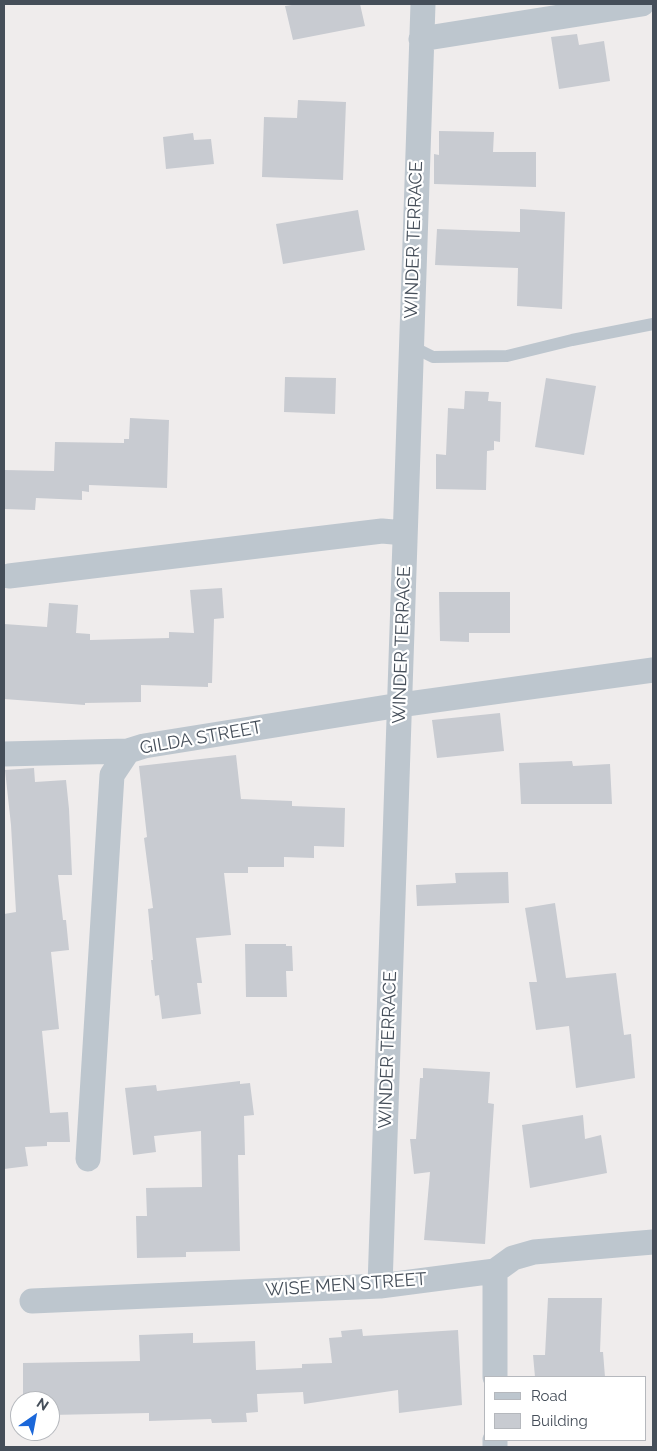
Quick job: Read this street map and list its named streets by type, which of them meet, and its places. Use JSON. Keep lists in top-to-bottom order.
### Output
{
  "streets": {
    "street": ["WINDER TERRACE", "GILDA STREET", "WISE MEN STREET"]
  },
  "crossings": [
    ["WINDER TERRACE", "GILDA STREET"],
    ["WINDER TERRACE", "WISE MEN STREET"]
  ],
  "legend": ["Road", "Building"],
  "north": "top right"
}
